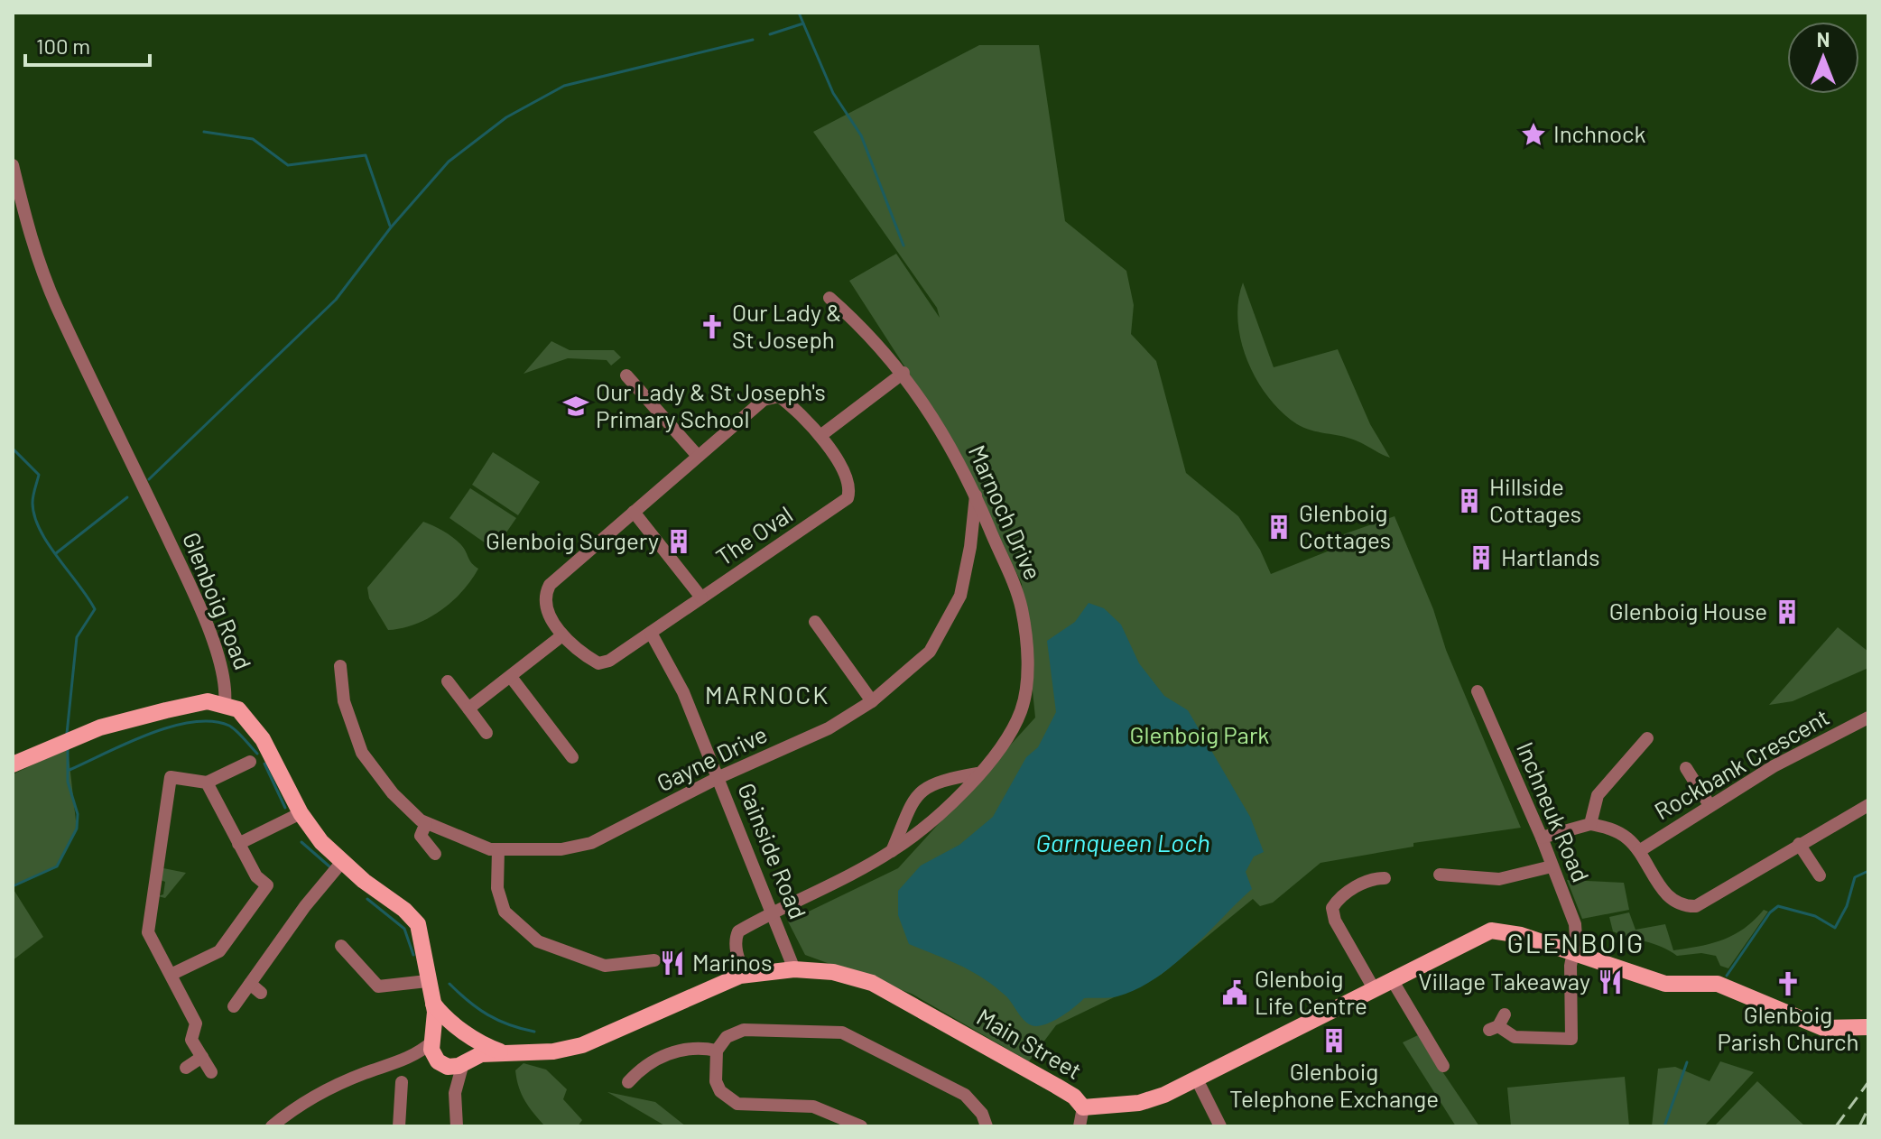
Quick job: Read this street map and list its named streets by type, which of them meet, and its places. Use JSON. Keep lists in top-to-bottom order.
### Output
{
  "streets": {
    "main road": ["Glenboig Road", "Main Street"],
    "street": [
      "Marnoch Drive",
      "The Oval",
      "Gayne Drive",
      "Rockbank Crescent",
      "Inchneuk Road",
      "Gainside Road"
    ]
  },
  "crossings": [
    ["Marnoch Drive", "Gayne Drive"],
    ["Marnoch Drive", "Gainside Road"],
    ["Marnoch Drive", "Main Street"],
    ["The Oval", "Gainside Road"],
    ["Gayne Drive", "Gainside Road"],
    ["Inchneuk Road", "Main Street"],
    ["Gainside Road", "Main Street"]
  ],
  "districts": ["MARNOCK", "GLENBOIG"],
  "water": ["Garnqueen Loch"],
  "parks": ["Glenboig Park"],
  "places": {
    "place": ["Inchnock"],
    "church": ["Our Lady & St Joseph", "Glenboig Parish Church"],
    "school or university": ["Our Lady & St Joseph's Primary School"],
    "building": [
      "Hillside Cottages",
      "Glenboig Cottages",
      "Glenboig Surgery",
      "Hartlands",
      "Glenboig House",
      "Glenboig Telephone Exchange"
    ],
    "restaurant": ["Marinos", "Village Takeaway"],
    "public building": ["Glenboig Life Centre"]
  },
  "scale_bar": "100 m",
  "north": "top"
}
